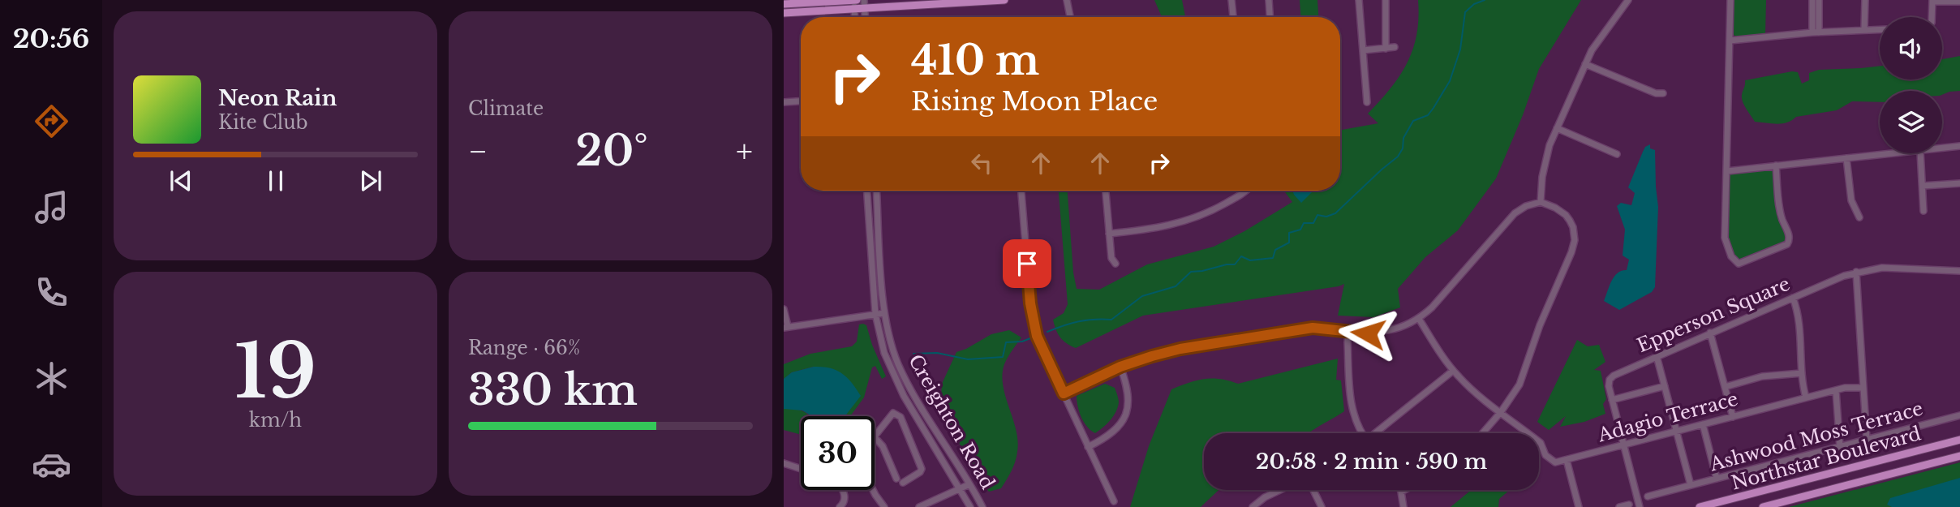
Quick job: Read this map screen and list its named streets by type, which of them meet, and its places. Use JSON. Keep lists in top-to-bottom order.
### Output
{
  "streets": {
    "main road": ["Northstar Boulevard"],
    "street": [
      "Epperson Square",
      "Adagio Terrace",
      "Creighton Road",
      "Ashwood Moss Terrace"
    ]
  },
  "crossings": [
    ["Epperson Square", "Adagio Terrace"]
  ],
  "page": {
    "tabs": "20:56",
    "tile": [
      "Climate",
      ["19", "km/h"],
      ["Range · 66%", "330 km"]
    ],
    "turn": ["410 m", "Rising Moon Place"],
    "song": ["Neon Rain", "Kite Club"],
    "heat": ["−", "20°", "+"],
    "limit": "30",
    "trip": "20:58 · 2 min · 590 m"
  }
}
